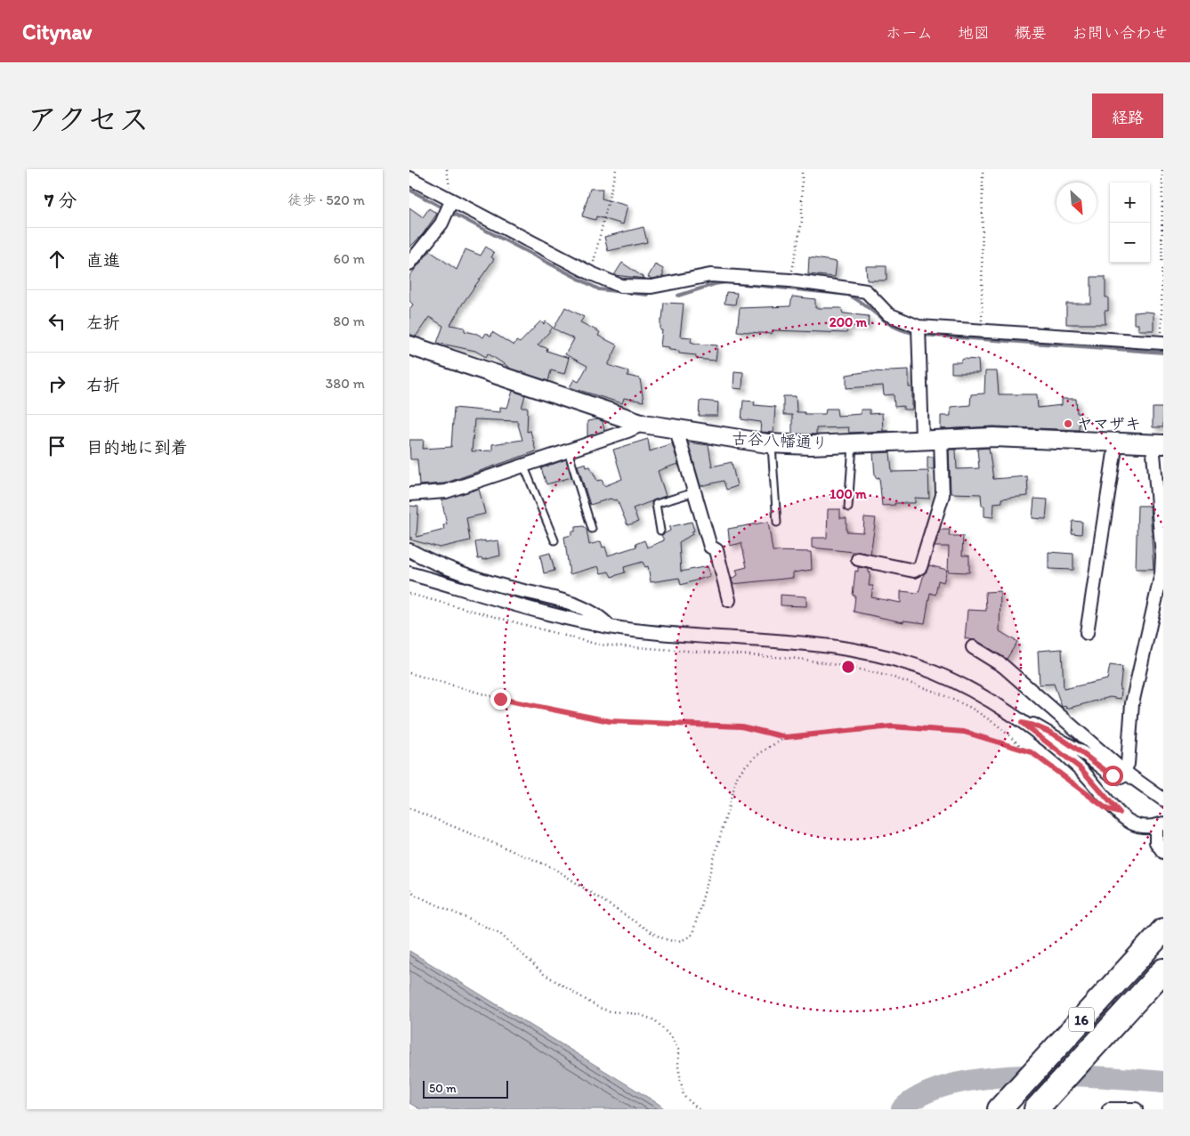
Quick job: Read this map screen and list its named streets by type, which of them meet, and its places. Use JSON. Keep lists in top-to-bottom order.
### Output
{
  "streets": {
    "highway": ["16"],
    "street": ["古谷八幡通り"]
  },
  "places": ["ヤマザキ"],
  "scale_bar": "50 m",
  "north": "bottom right",
  "page": {
    "header": "Citynav",
    "nav": [
      "ホーム",
      "地図",
      "概要",
      "お問い合わせ"
    ],
    "title": "アクセス",
    "buttons": "経路",
    "heading": ["7 分", "徒歩 · 520 m"],
    "map_buttons": ["+", "−"],
    "list": [
      ["直進", "60 m"],
      ["左折", "80 m"],
      ["右折", "380 m"],
      "目的地に到着"
    ],
    "scale": "50 m"
  },
  "rings": ["200 m", "100 m"]
}
